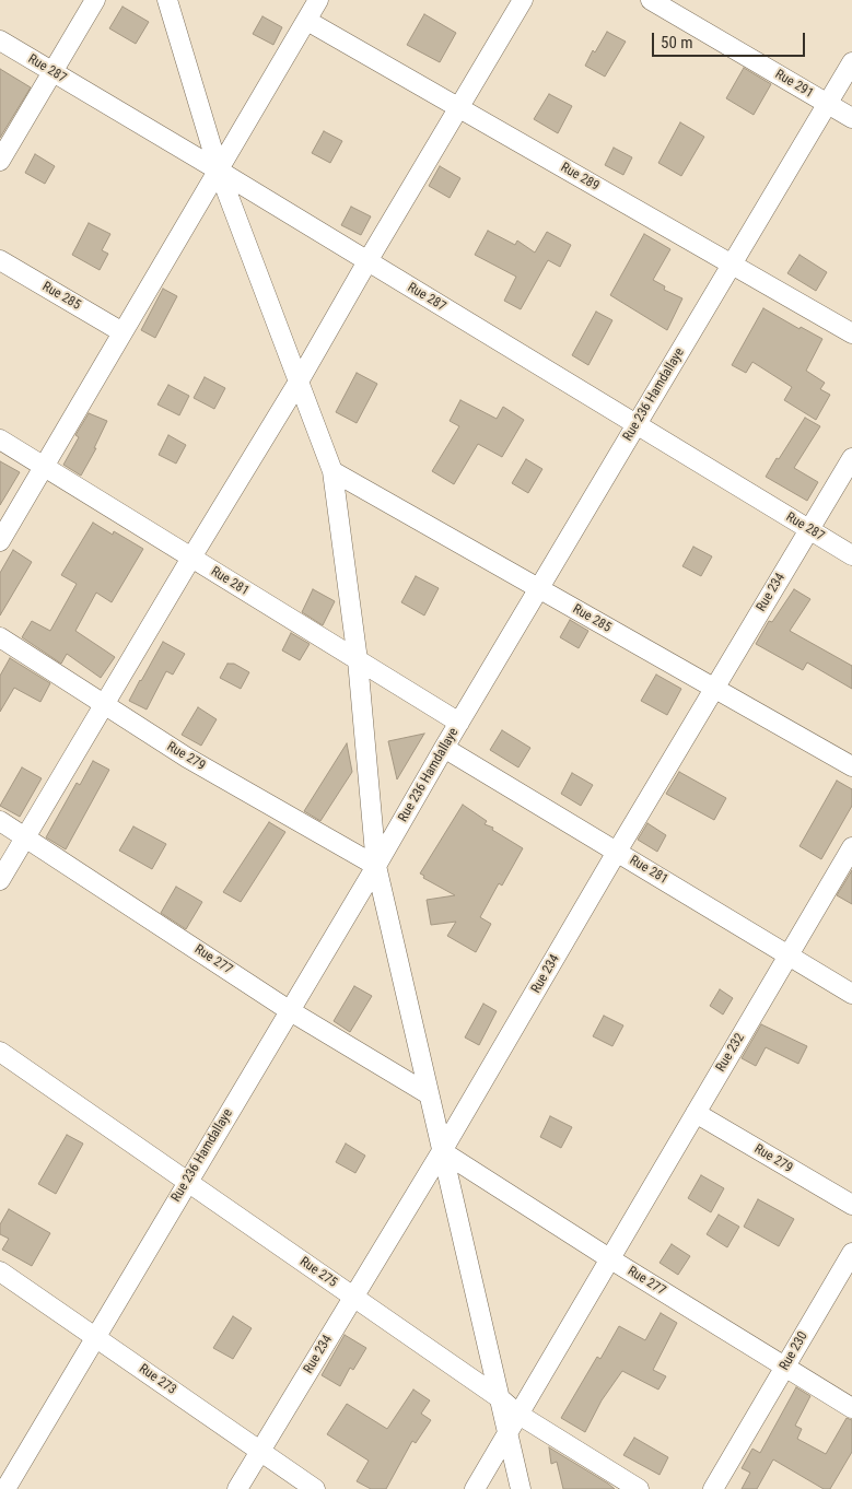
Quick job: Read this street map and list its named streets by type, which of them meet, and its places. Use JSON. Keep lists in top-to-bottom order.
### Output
{
  "streets": {
    "street": [
      "Rue 287",
      "Rue 291",
      "Rue 289",
      "Rue 285",
      "Rue 236 Hamdallaye",
      "Rue 281",
      "Rue 234",
      "Rue 279",
      "Rue 277",
      "Rue 232",
      "Rue 275",
      "Rue 230",
      "Rue 273"
    ]
  },
  "crossings": [
    ["Rue 287", "Rue 236 Hamdallaye"],
    ["Rue 287", "Rue 234"],
    ["Rue 291", "Rue 236 Hamdallaye"],
    ["Rue 289", "Rue 236 Hamdallaye"],
    ["Rue 285", "Rue 236 Hamdallaye"],
    ["Rue 285", "Rue 234"],
    ["Rue 236 Hamdallaye", "Rue 281"],
    ["Rue 236 Hamdallaye", "Rue 279"],
    ["Rue 236 Hamdallaye", "Rue 277"],
    ["Rue 236 Hamdallaye", "Rue 275"],
    ["Rue 236 Hamdallaye", "Rue 273"],
    ["Rue 281", "Rue 234"],
    ["Rue 281", "Rue 232"],
    ["Rue 234", "Rue 277"],
    ["Rue 234", "Rue 275"],
    ["Rue 234", "Rue 273"],
    ["Rue 279", "Rue 232"],
    ["Rue 277", "Rue 232"],
    ["Rue 277", "Rue 230"],
    ["Rue 232", "Rue 275"]
  ],
  "scale_bar": "50 m"
}
